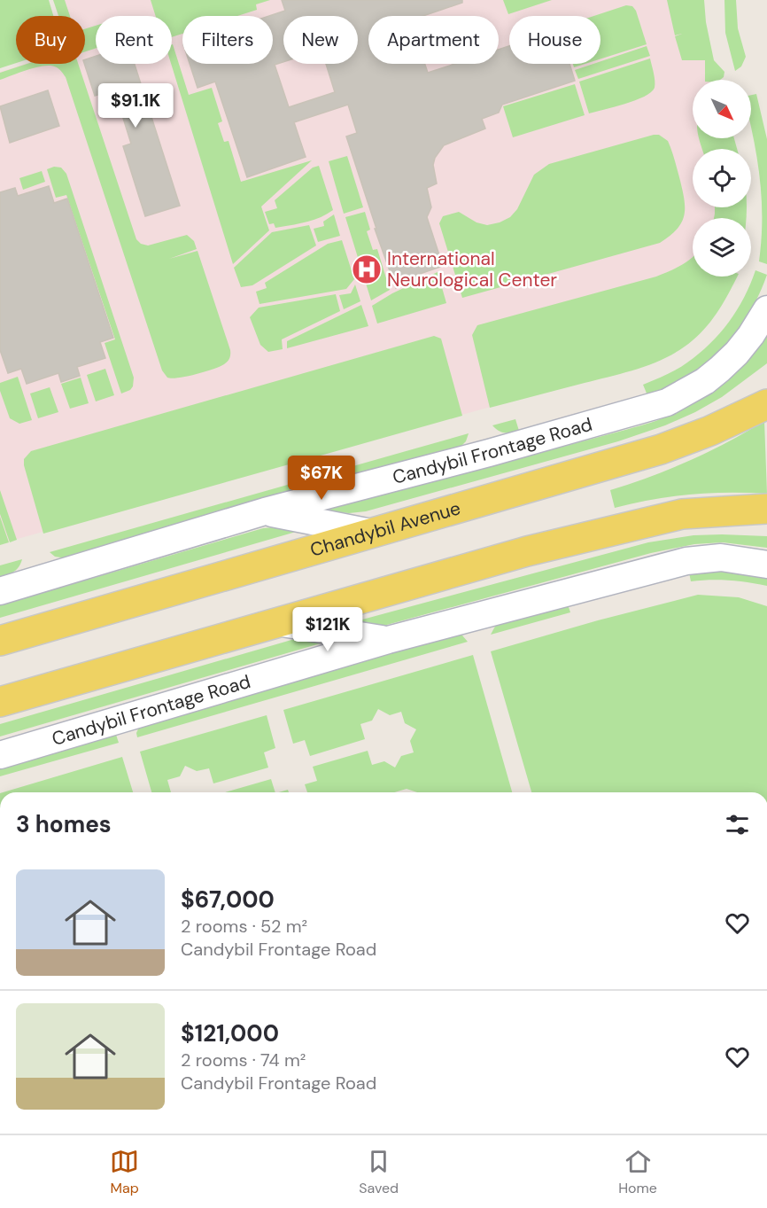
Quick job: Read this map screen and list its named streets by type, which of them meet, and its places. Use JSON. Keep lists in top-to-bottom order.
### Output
{
  "streets": {
    "main road": ["Chandybil Avenue"],
    "street": ["Candybil Frontage Road"]
  },
  "places": {
    "hospital": ["International Neurological Center"]
  },
  "north": "bottom right",
  "page": {
    "chip": [
      "Buy",
      "Rent",
      "Filters",
      "New",
      "Apartment",
      "House"
    ],
    "price": ["$91.1K", "$67K", "$121K"],
    "heading": "3 homes",
    "list": [
      {
        "name": "$67,000",
        "note": "2 rooms · 52 m² · Candybil Frontage Road"
      },
      {
        "name": "$121,000",
        "note": "2 rooms · 74 m² · Candybil Frontage Road"
      }
    ],
    "tabs": ["Map", "Saved", "Home"]
  }
}
